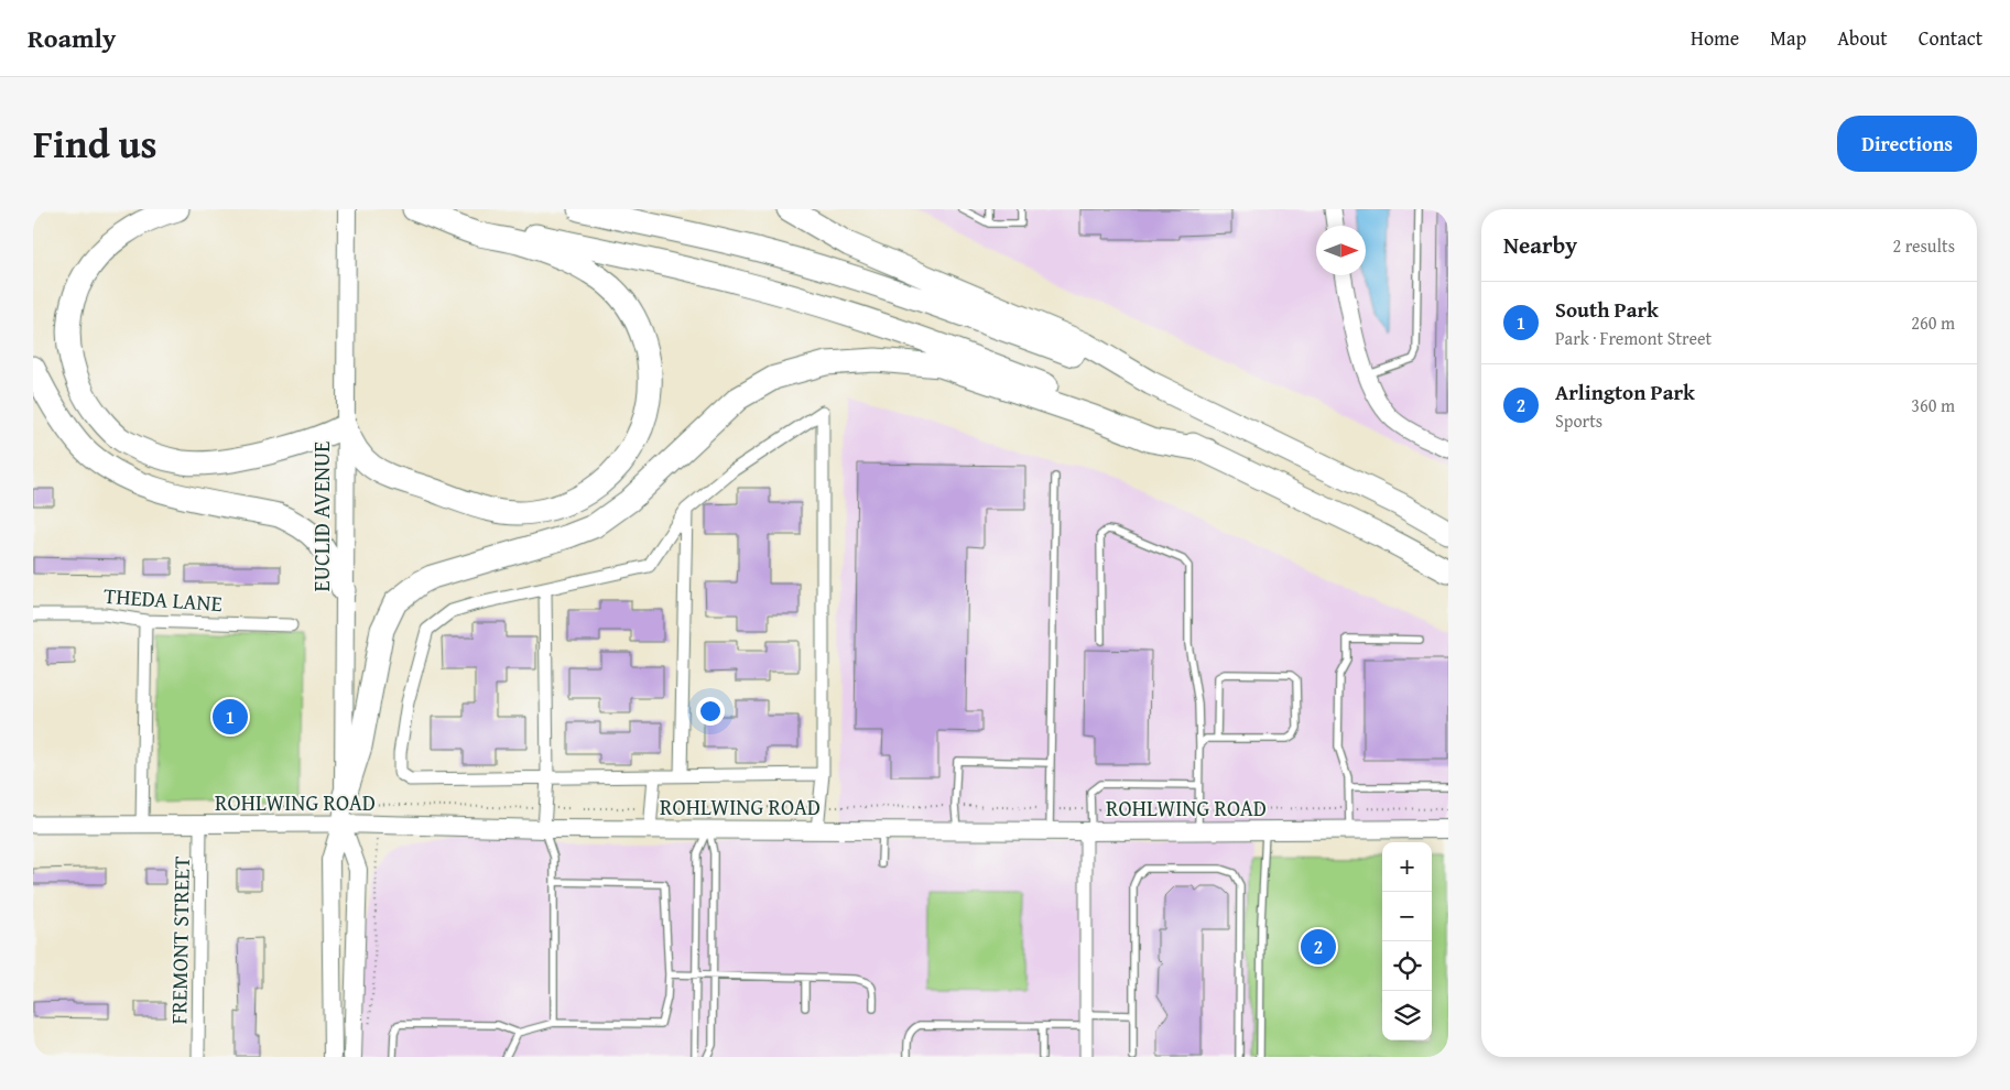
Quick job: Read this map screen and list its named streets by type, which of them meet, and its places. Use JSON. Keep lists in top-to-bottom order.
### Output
{
  "streets": {
    "main road": ["EUCLID AVENUE", "ROHLWING ROAD"],
    "street": ["THEDA LANE", "FREMONT STREET"]
  },
  "crossings": [
    ["EUCLID AVENUE", "ROHLWING ROAD"],
    ["ROHLWING ROAD", "FREMONT STREET"]
  ],
  "north": "right",
  "page": {
    "header": "Roamly",
    "nav": [
      "Home",
      "Map",
      "About",
      "Contact"
    ],
    "title": "Find us",
    "buttons": "Directions",
    "heading": ["Nearby", "2 results"],
    "list": [
      {
        "mark": "1",
        "name": "South Park",
        "note": "Park · Fremont Street",
        "value": "260 m"
      },
      {
        "mark": "2",
        "name": "Arlington Park",
        "note": "Sports",
        "value": "360 m"
      }
    ],
    "pins": ["1", "2"],
    "map_buttons": ["+", "−"]
  }
}
